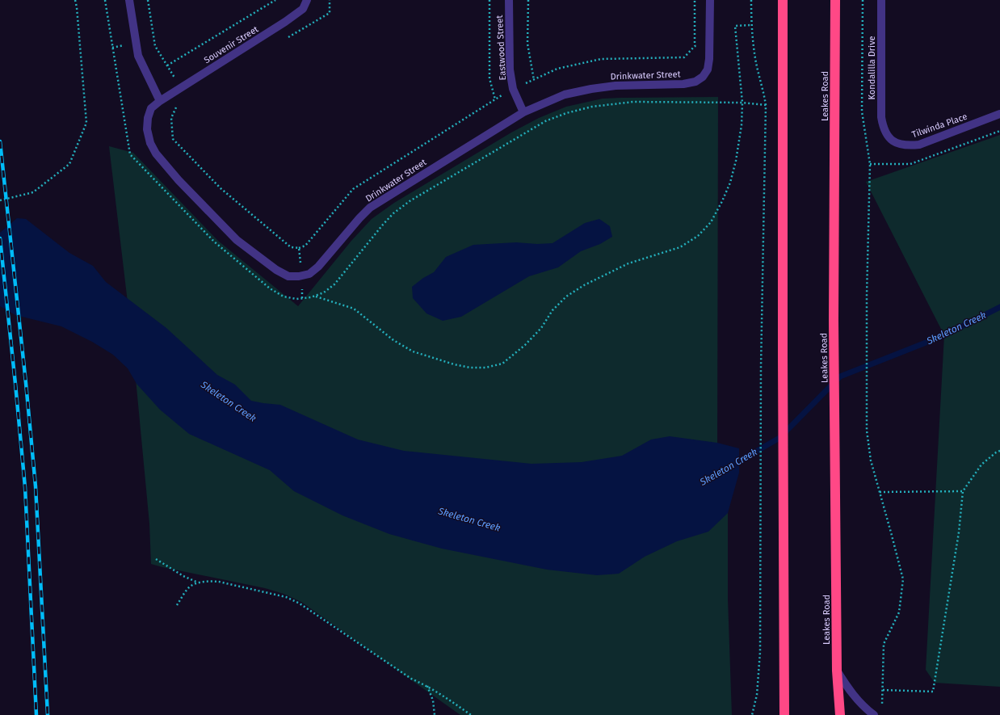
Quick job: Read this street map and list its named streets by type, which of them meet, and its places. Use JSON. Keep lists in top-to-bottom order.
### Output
{
  "streets": {
    "highway": ["Leakes Road"],
    "street": [
      "Souvenir Street",
      "Eastwood Street",
      "Kondalilla Drive",
      "Drinkwater Street",
      "Tilwinda Place"
    ]
  },
  "crossings": [
    ["Souvenir Street", "Drinkwater Street"],
    ["Eastwood Street", "Drinkwater Street"],
    ["Kondalilla Drive", "Tilwinda Place"]
  ],
  "water": ["Skeleton Creek"]
}
